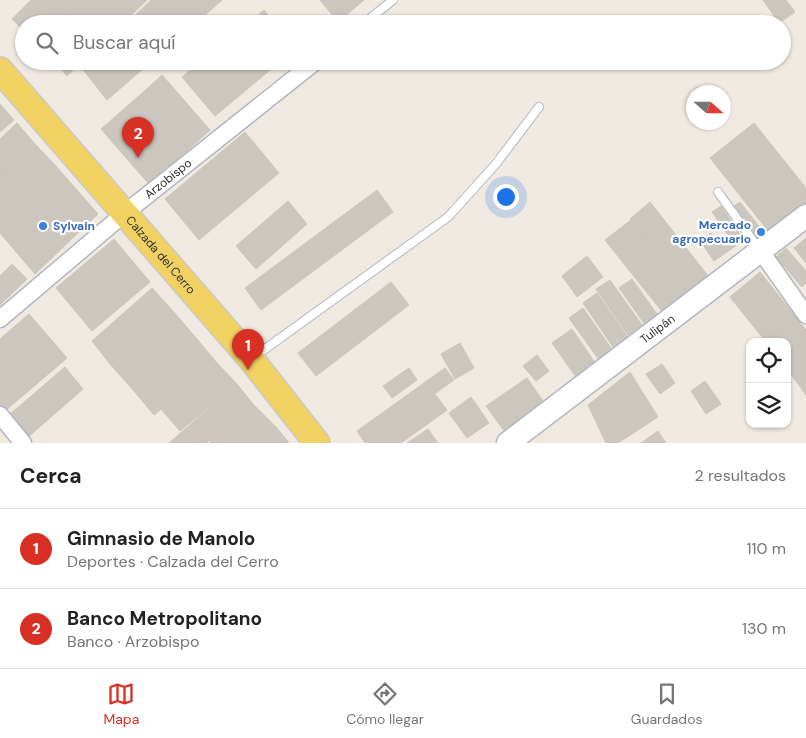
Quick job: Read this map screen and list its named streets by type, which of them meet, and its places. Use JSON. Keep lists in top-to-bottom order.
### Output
{
  "streets": {
    "main road": ["Calzada del Cerro"],
    "street": ["Arzobispo", "Tulipán"]
  },
  "crossings": [
    ["Arzobispo", "Calzada del Cerro"]
  ],
  "places": ["Sylvain", "Mercado agropecuario"],
  "north": "right",
  "page": {
    "search": "Buscar aquí",
    "pins": ["2", "1"],
    "heading": ["Cerca", "2 resultados"],
    "list": [
      {
        "mark": "1",
        "name": "Gimnasio de Manolo",
        "note": "Deportes · Calzada del Cerro",
        "value": "110 m"
      },
      {
        "mark": "2",
        "name": "Banco Metropolitano",
        "note": "Banco · Arzobispo",
        "value": "130 m"
      }
    ],
    "nav": ["Mapa", "Cómo llegar", "Guardados"]
  }
}
